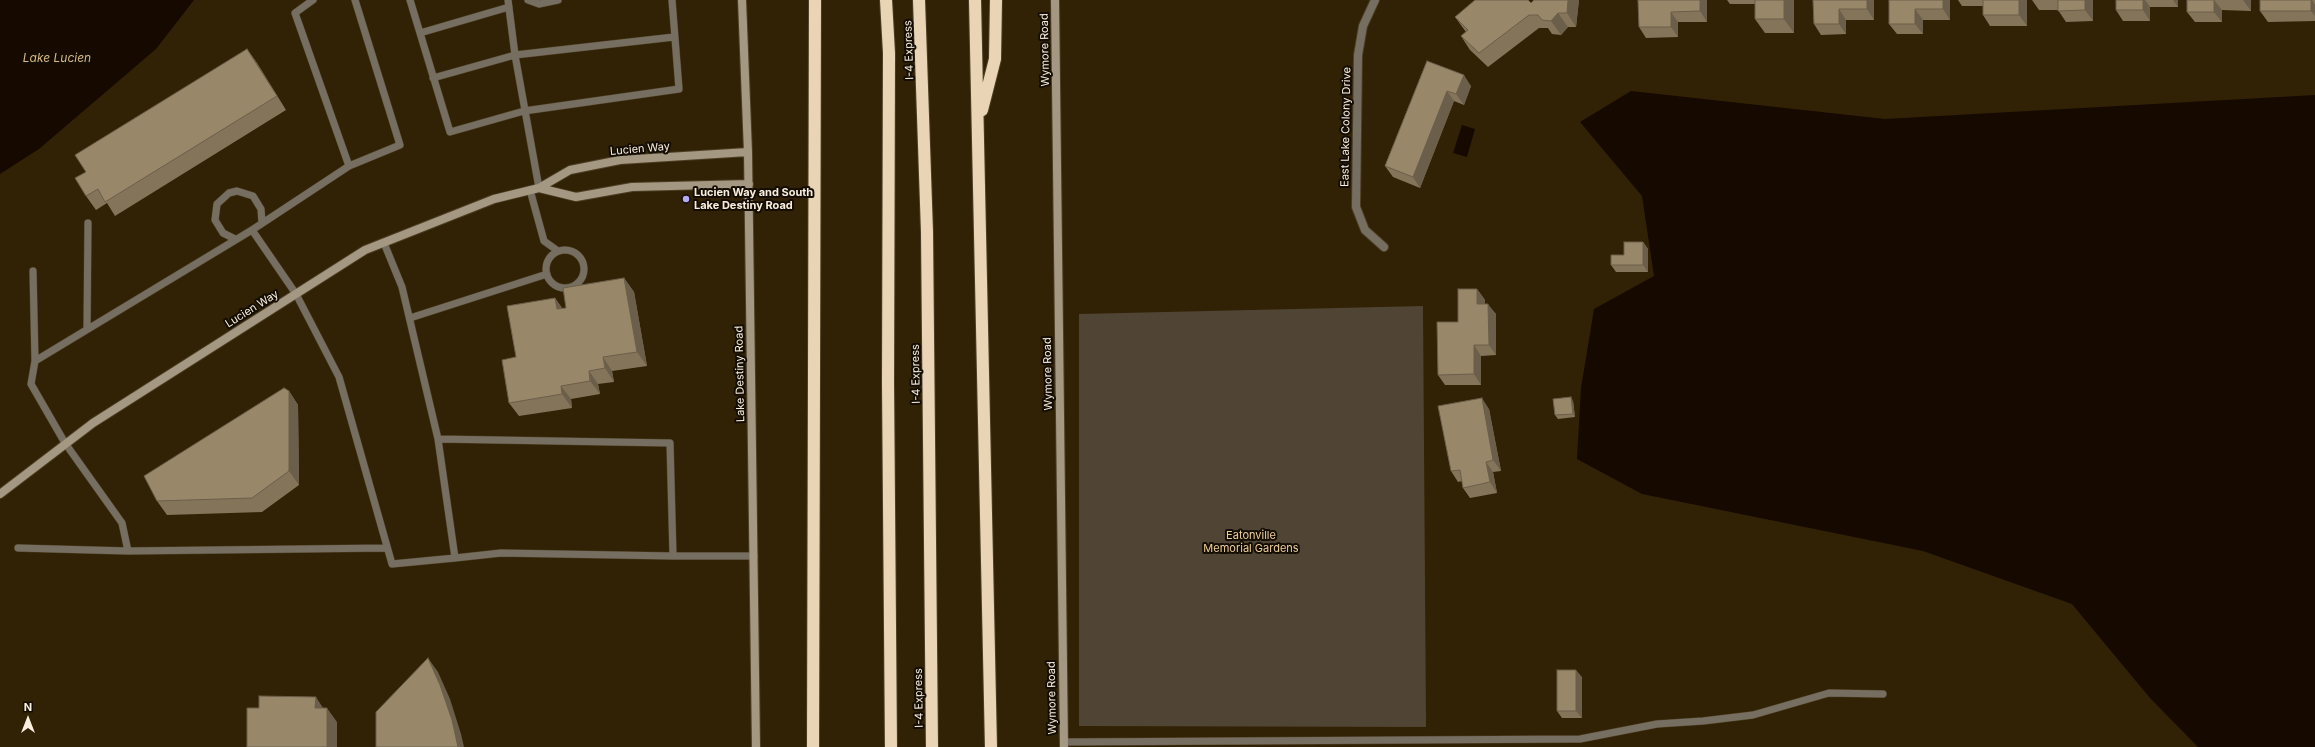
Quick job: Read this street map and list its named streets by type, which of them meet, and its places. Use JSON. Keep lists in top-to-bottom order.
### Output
{
  "streets": {
    "highway": ["I-4 Express"],
    "street": [
      "Wymore Road",
      "East Lake Colony Drive",
      "Lucien Way",
      "Lake Destiny Road"
    ]
  },
  "crossings": [
    ["Lucien Way", "Lake Destiny Road"]
  ],
  "water": ["Lake Lucien"],
  "parks": ["Eatonville Memorial Gardens"],
  "places": ["Lucien Way and South Lake Destiny Road"],
  "north": "top"
}
